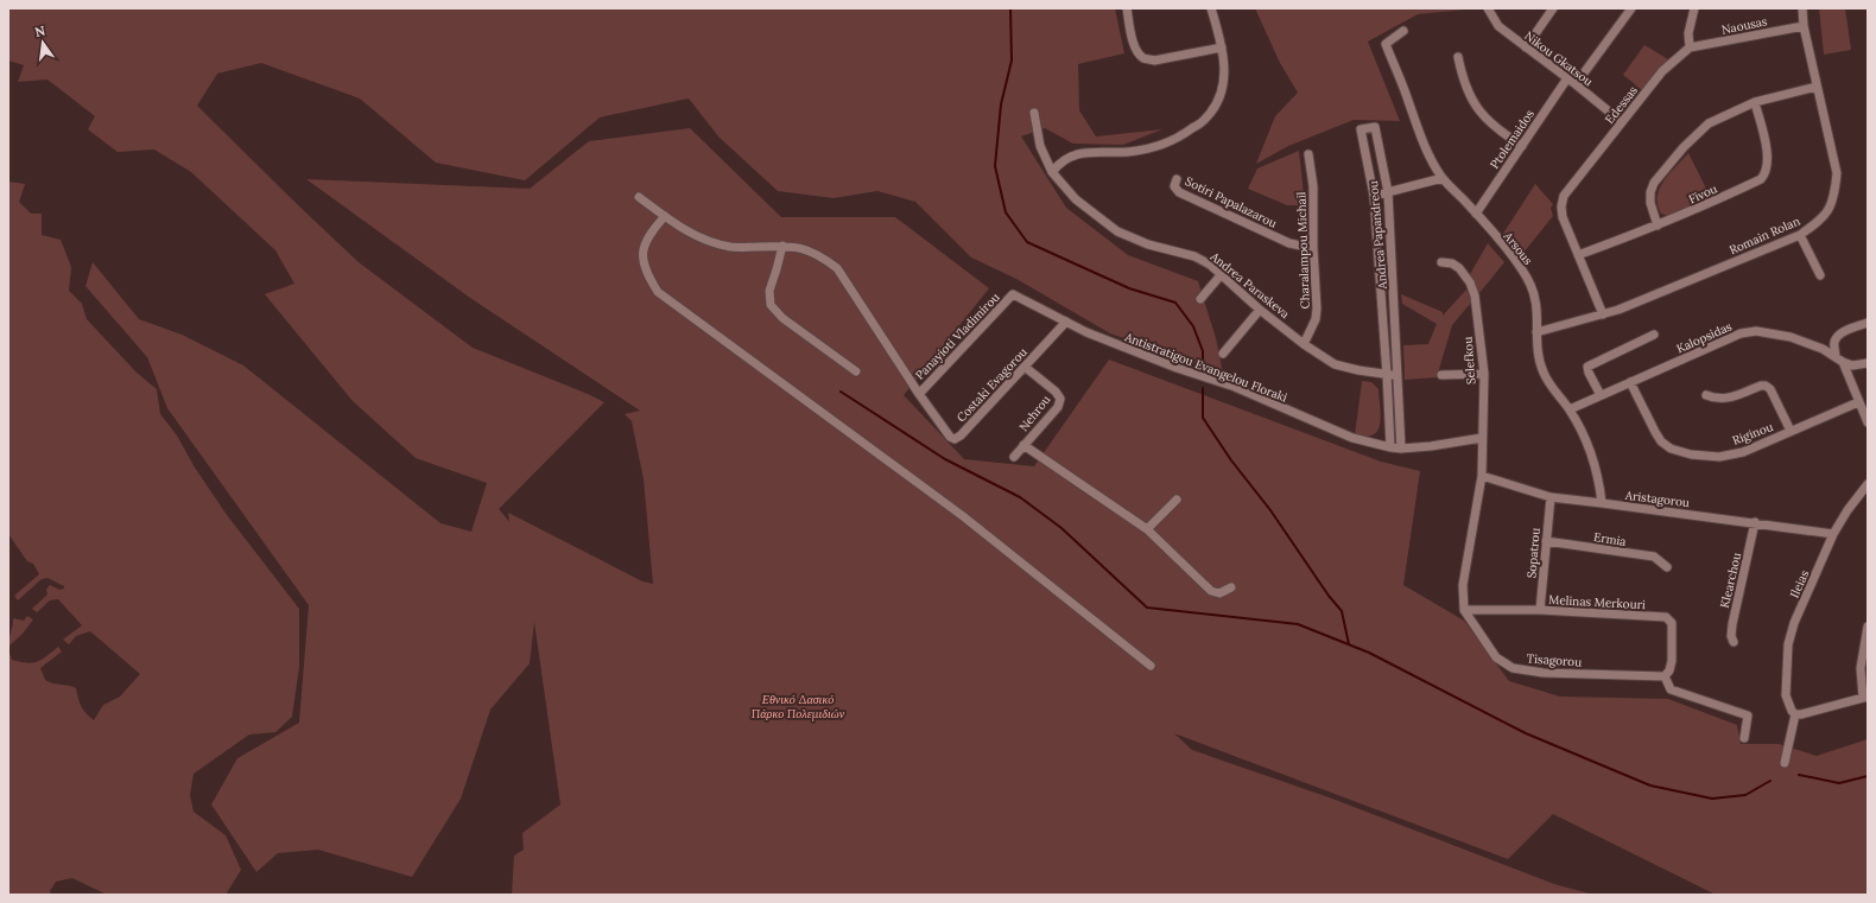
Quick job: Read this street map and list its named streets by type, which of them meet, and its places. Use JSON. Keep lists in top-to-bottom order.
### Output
{
  "streets": {
    "street": [
      "Naousas",
      "Nikou Gkatsou",
      "Edessas",
      "Ptolemaidos",
      "Fivou",
      "Sotiri Papalazarou",
      "Andrea Papandreou",
      "Romain Rolan",
      "Arsous",
      "Charalampou Michail",
      "Andrea Paraskeva",
      "Panayioti Vladimirou",
      "Kalopsidas",
      "Selefkou",
      "Antistratigou Evangelou Floraki",
      "Costaki Evagorou",
      "Nehrou",
      "Riginou",
      "Aristagorou",
      "Ermia",
      "Sopatrou",
      "Klearchou",
      "Ileias",
      "Melinas Merkouri",
      "Tisagorou"
    ]
  },
  "crossings": [
    ["Naousas", "Edessas"],
    ["Naousas", "Romain Rolan"],
    ["Nikou Gkatsou", "Edessas"],
    ["Nikou Gkatsou", "Ptolemaidos"],
    ["Edessas", "Fivou"],
    ["Ptolemaidos", "Arsous"],
    ["Sotiri Papalazarou", "Charalampou Michail"],
    ["Andrea Papandreou", "Andrea Paraskeva"],
    ["Andrea Papandreou", "Antistratigou Evangelou Floraki"],
    ["Romain Rolan", "Arsous"],
    ["Arsous", "Kalopsidas"],
    ["Arsous", "Aristagorou"],
    ["Charalampou Michail", "Andrea Paraskeva"],
    ["Panayioti Vladimirou", "Antistratigou Evangelou Floraki"],
    ["Panayioti Vladimirou", "Costaki Evagorou"],
    ["Kalopsidas", "Riginou"],
    ["Selefkou", "Antistratigou Evangelou Floraki"],
    ["Selefkou", "Aristagorou"],
    ["Antistratigou Evangelou Floraki", "Costaki Evagorou"],
    ["Costaki Evagorou", "Nehrou"],
    ["Aristagorou", "Sopatrou"],
    ["Aristagorou", "Klearchou"],
    ["Aristagorou", "Ileias"],
    ["Ermia", "Sopatrou"],
    ["Sopatrou", "Melinas Merkouri"],
    ["Melinas Merkouri", "Tisagorou"]
  ],
  "parks": ["Εθνικό Δασικό Πάρκο Πολεμιδιών"],
  "north": "top"
}
